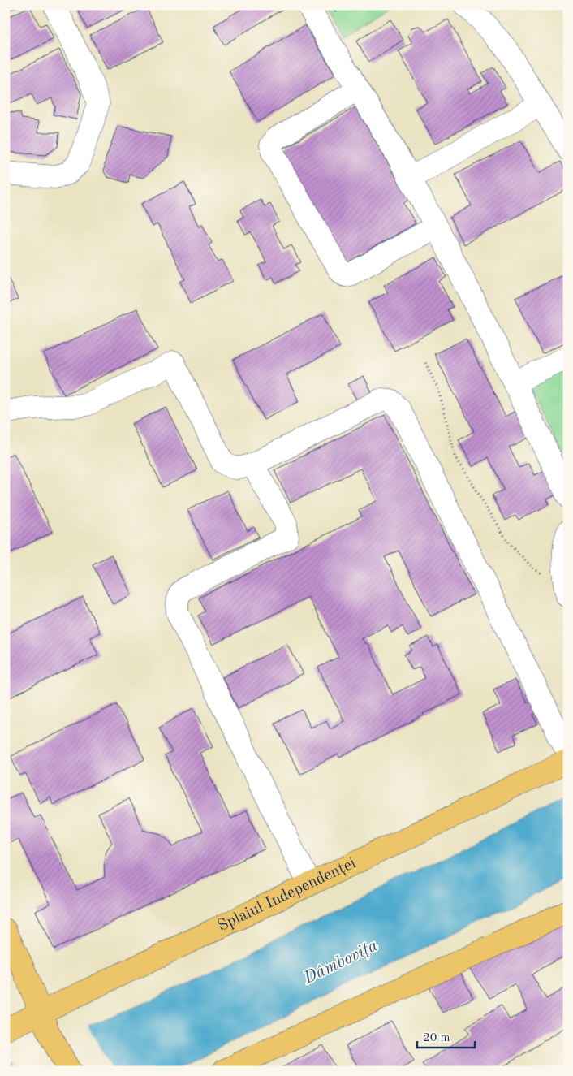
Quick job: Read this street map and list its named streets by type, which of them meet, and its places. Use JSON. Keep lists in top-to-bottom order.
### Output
{
  "streets": {
    "main road": ["Splaiul Independenței"]
  },
  "water": ["Dâmbovița"],
  "scale_bar": "20 m"
}
